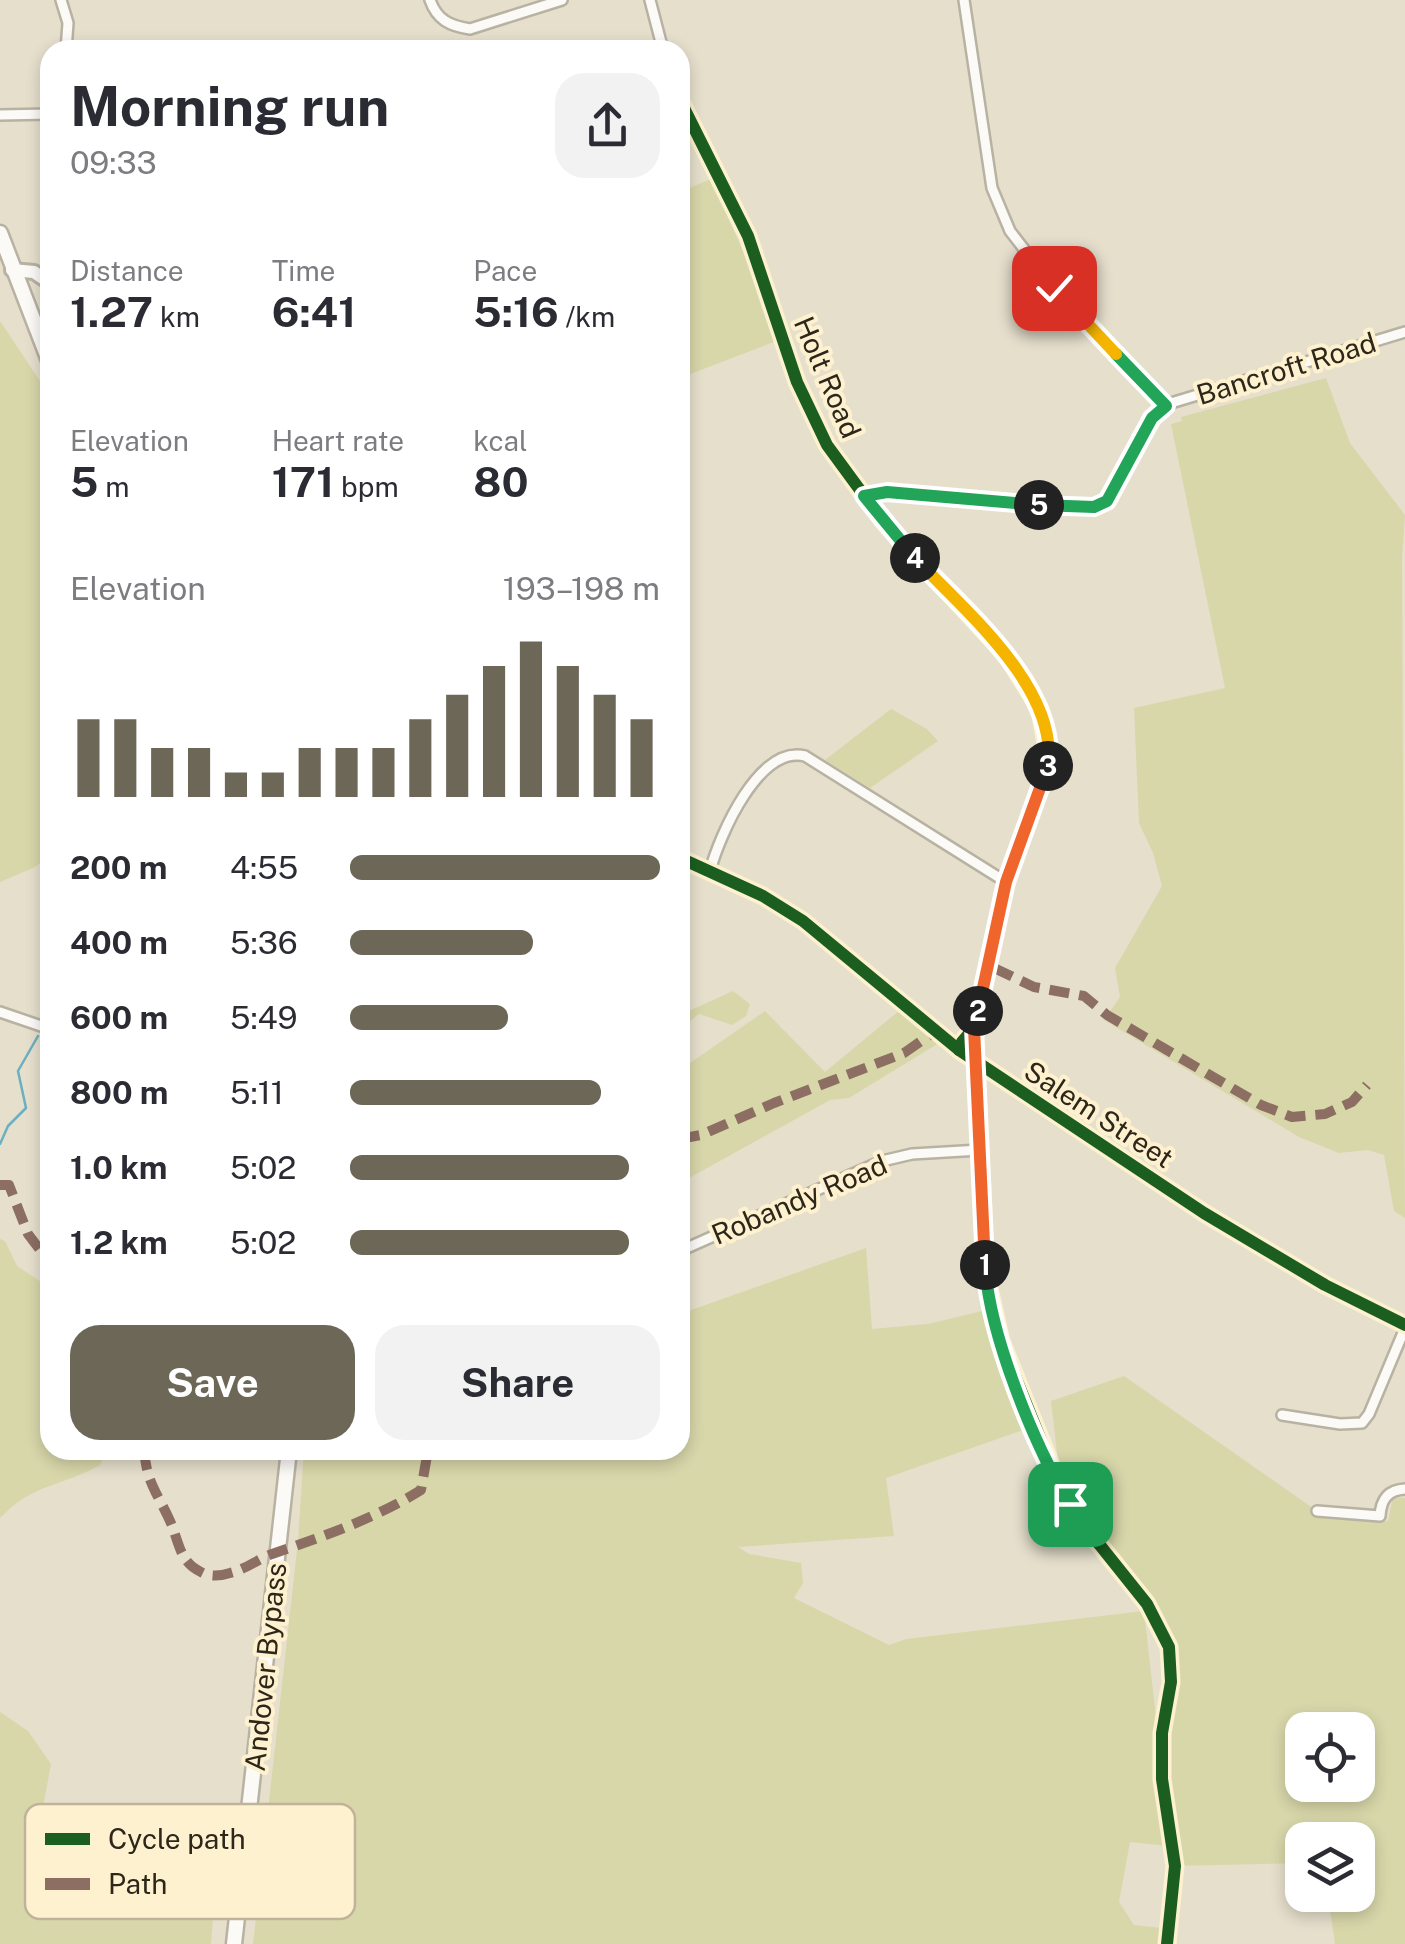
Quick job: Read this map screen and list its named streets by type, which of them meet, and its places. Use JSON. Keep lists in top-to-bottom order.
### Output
{
  "streets": {
    "main road": ["Andover Bypass"],
    "street": [
      "Bancroft Road",
      "Holt Road",
      "Salem Street",
      "Robandy Road"
    ]
  },
  "crossings": [
    ["Bancroft Road", "Holt Road"],
    ["Holt Road", "Salem Street"],
    ["Holt Road", "Robandy Road"]
  ],
  "legend": ["Cycle path", "Path"],
  "page": {
    "heading": ["Morning run", "09:33"],
    "stats": [
      ["Distance", "1.27 km"],
      ["Time", "6:41"],
      ["Pace", "5:16 /km"],
      ["Elevation", "5 m"],
      ["Heart rate", "171 bpm"],
      ["kcal", "80"]
    ],
    "pins": [
      "5",
      "4",
      "3",
      "2",
      "1"
    ],
    "chart": ["Elevation", "193–198 m"],
    "list": [
      {
        "name": "200 m",
        "note": "4:55"
      },
      {
        "name": "400 m",
        "note": "5:36"
      },
      {
        "name": "600 m",
        "note": "5:49"
      },
      {
        "name": "800 m",
        "note": "5:11"
      },
      {
        "name": "1.0 km",
        "note": "5:02"
      },
      {
        "name": "1.2 km",
        "note": "5:02"
      }
    ],
    "buttons": ["Save", "Share"]
  }
}
